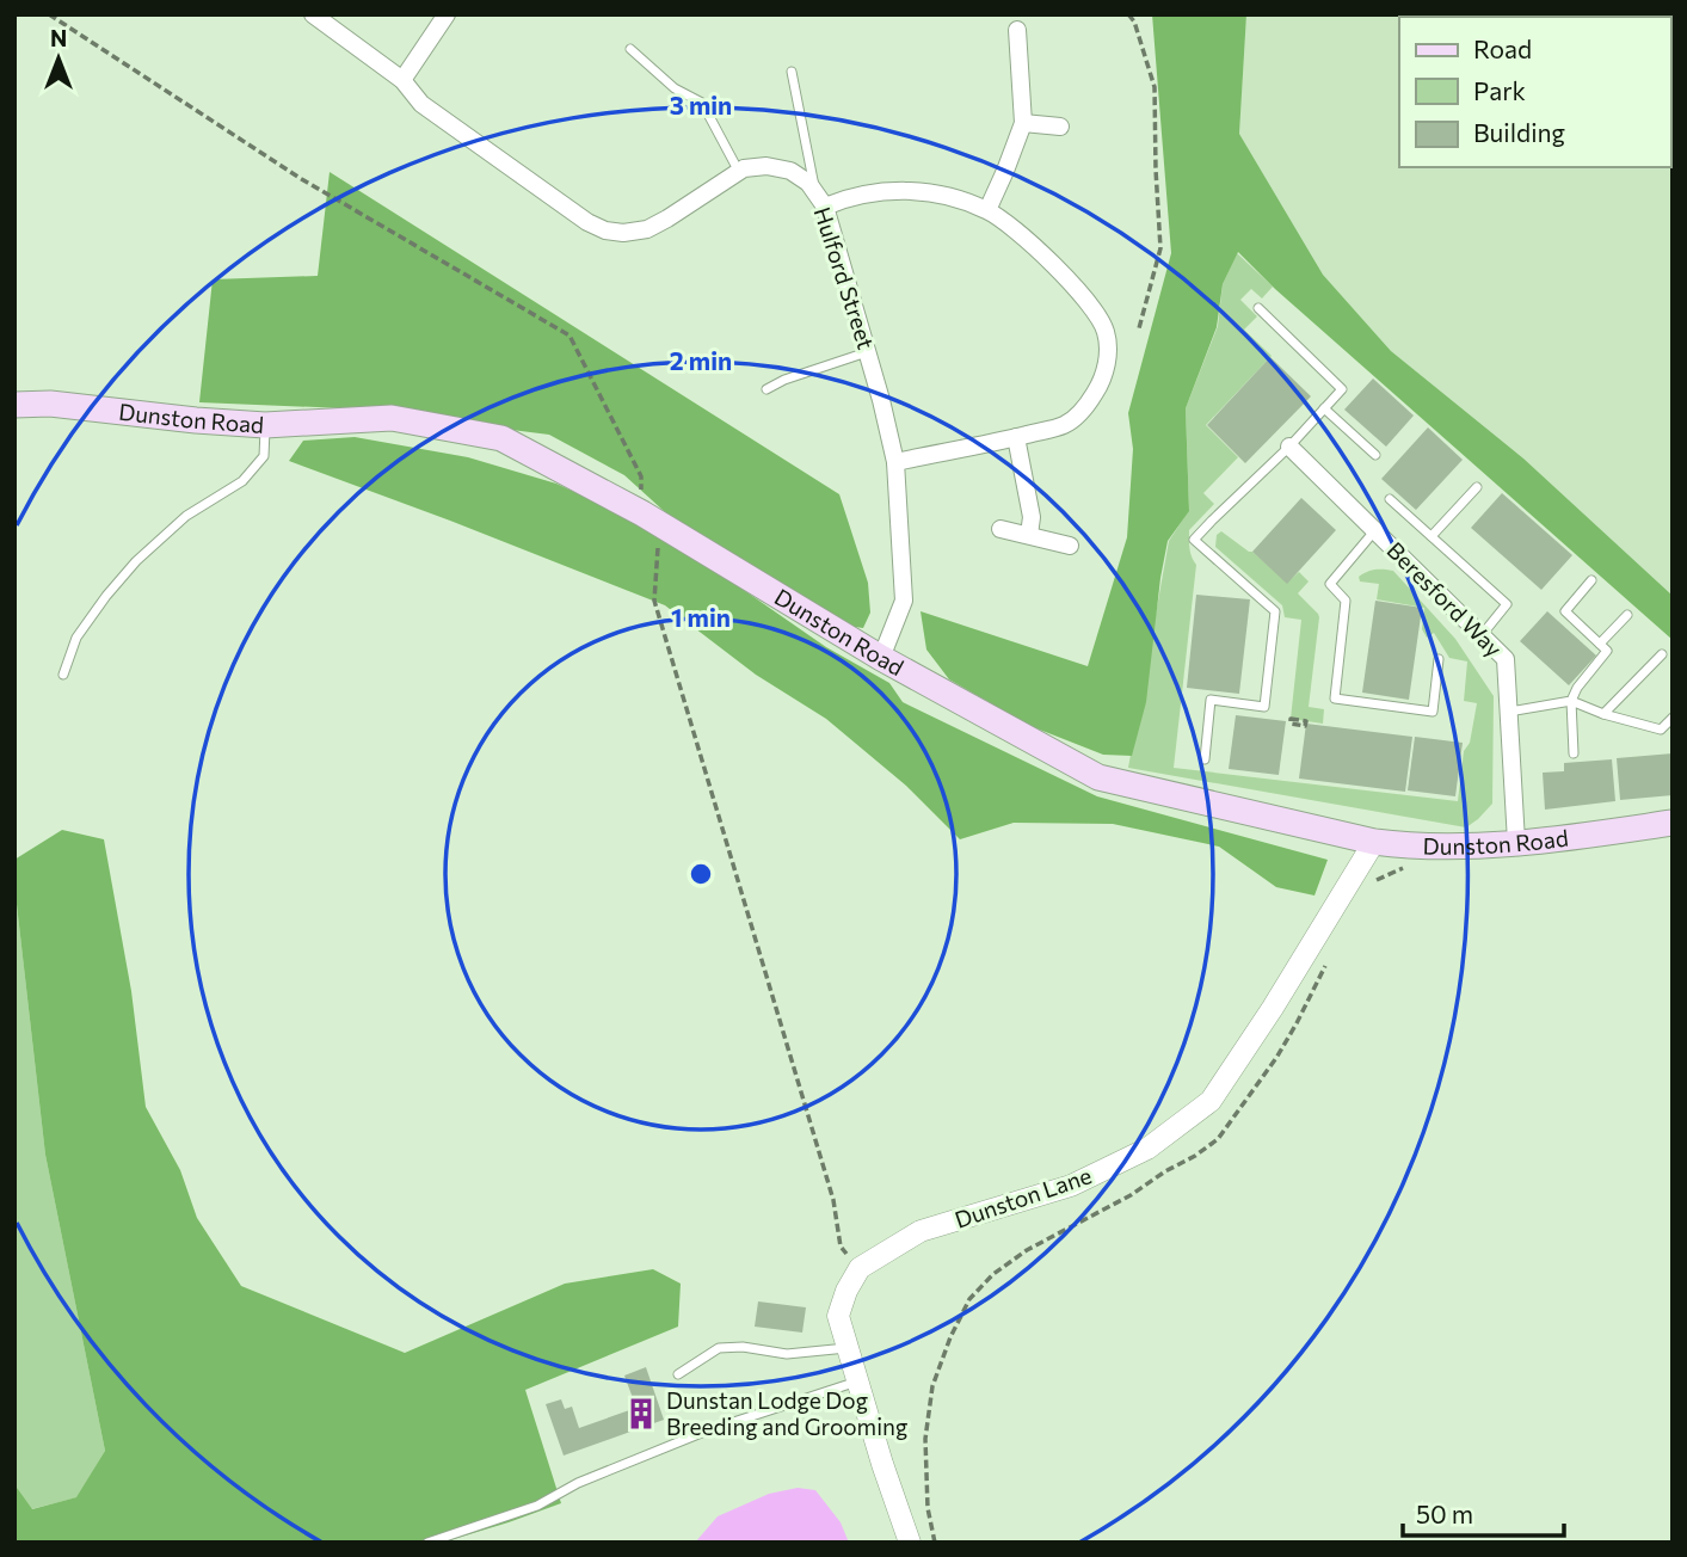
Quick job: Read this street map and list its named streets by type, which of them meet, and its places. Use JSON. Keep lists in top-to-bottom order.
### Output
{
  "streets": {
    "main road": ["Dunston Road"],
    "street": ["Hulford Street", "Beresford Way", "Dunston Lane"]
  },
  "crossings": [
    ["Hulford Street", "Dunston Road"],
    ["Dunston Road", "Beresford Way"],
    ["Dunston Road", "Dunston Lane"]
  ],
  "places": {
    "building": ["Dunstan Lodge Dog Breeding and Grooming"]
  },
  "legend": ["Road", "Park", "Building"],
  "scale_bar": "50 m",
  "north": "top",
  "rings": ["3 min", "2 min", "1 min"]
}
